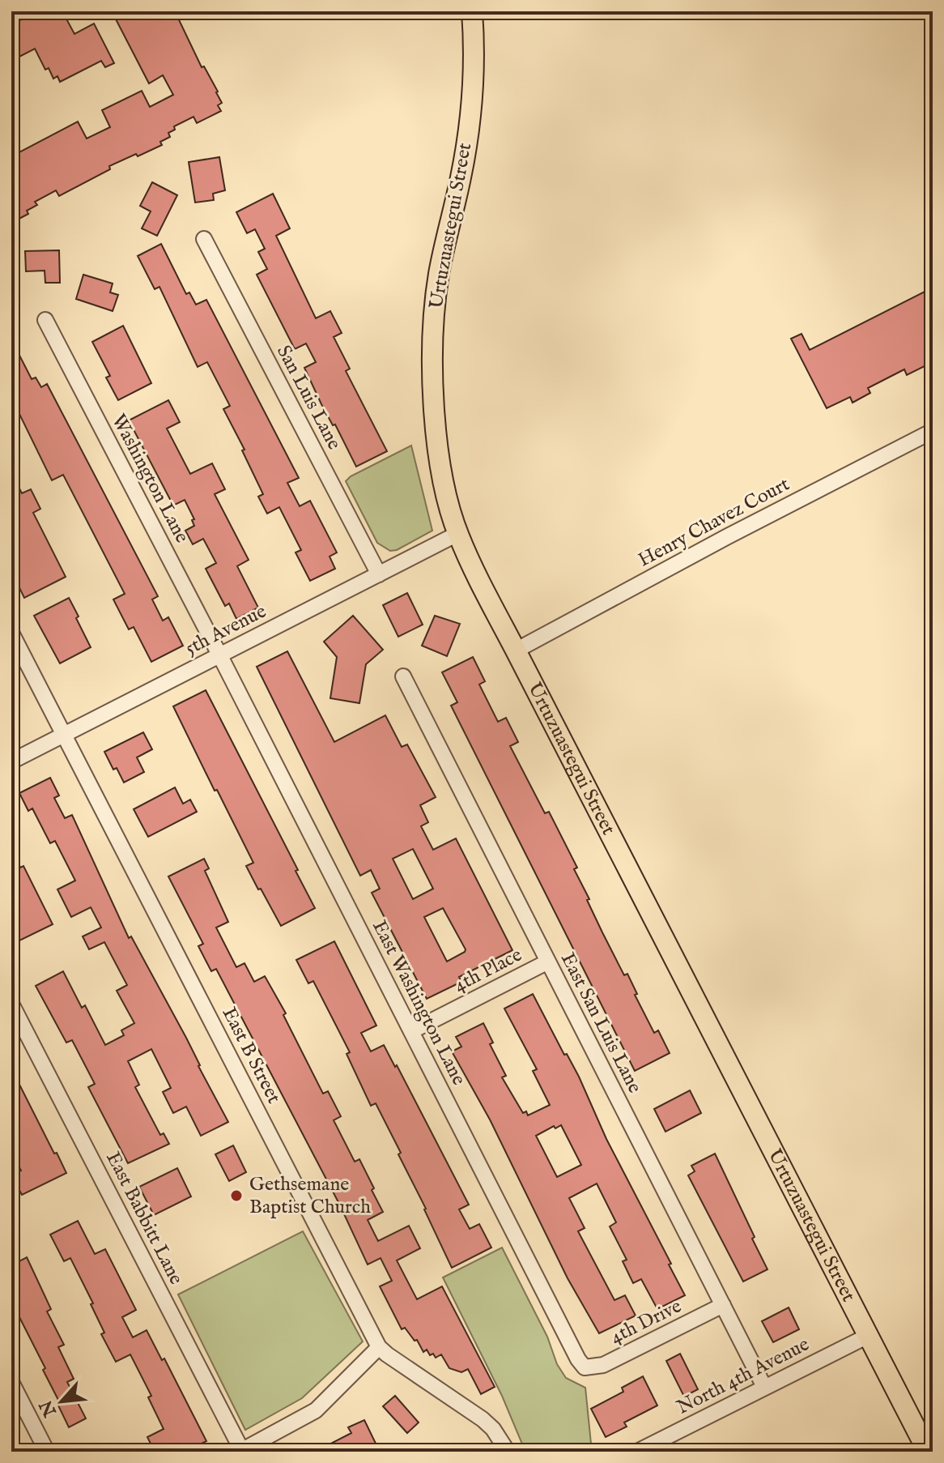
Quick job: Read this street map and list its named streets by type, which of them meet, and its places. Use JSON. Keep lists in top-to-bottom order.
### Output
{
  "streets": {
    "main road": ["Urtuzuastegui Street"],
    "street": [
      "San Luis Lane",
      "Washington Lane",
      "Henry Chavez Court",
      "5th Avenue",
      "4th Place",
      "East Washington Lane",
      "East San Luis Lane",
      "East B Street",
      "East Babbitt Lane",
      "4th Drive",
      "North 4th Avenue"
    ]
  },
  "crossings": [
    ["Urtuzuastegui Street", "Henry Chavez Court"],
    ["Urtuzuastegui Street", "5th Avenue"],
    ["Urtuzuastegui Street", "North 4th Avenue"],
    ["San Luis Lane", "5th Avenue"],
    ["Washington Lane", "5th Avenue"],
    ["Washington Lane", "East Washington Lane"],
    ["5th Avenue", "East Washington Lane"],
    ["5th Avenue", "East B Street"],
    ["4th Place", "East Washington Lane"],
    ["4th Place", "East San Luis Lane"],
    ["East Washington Lane", "4th Drive"],
    ["East San Luis Lane", "4th Drive"],
    ["East San Luis Lane", "North 4th Avenue"]
  ],
  "places": ["Gethsemane Baptist Church"],
  "north": "bottom left"
}
